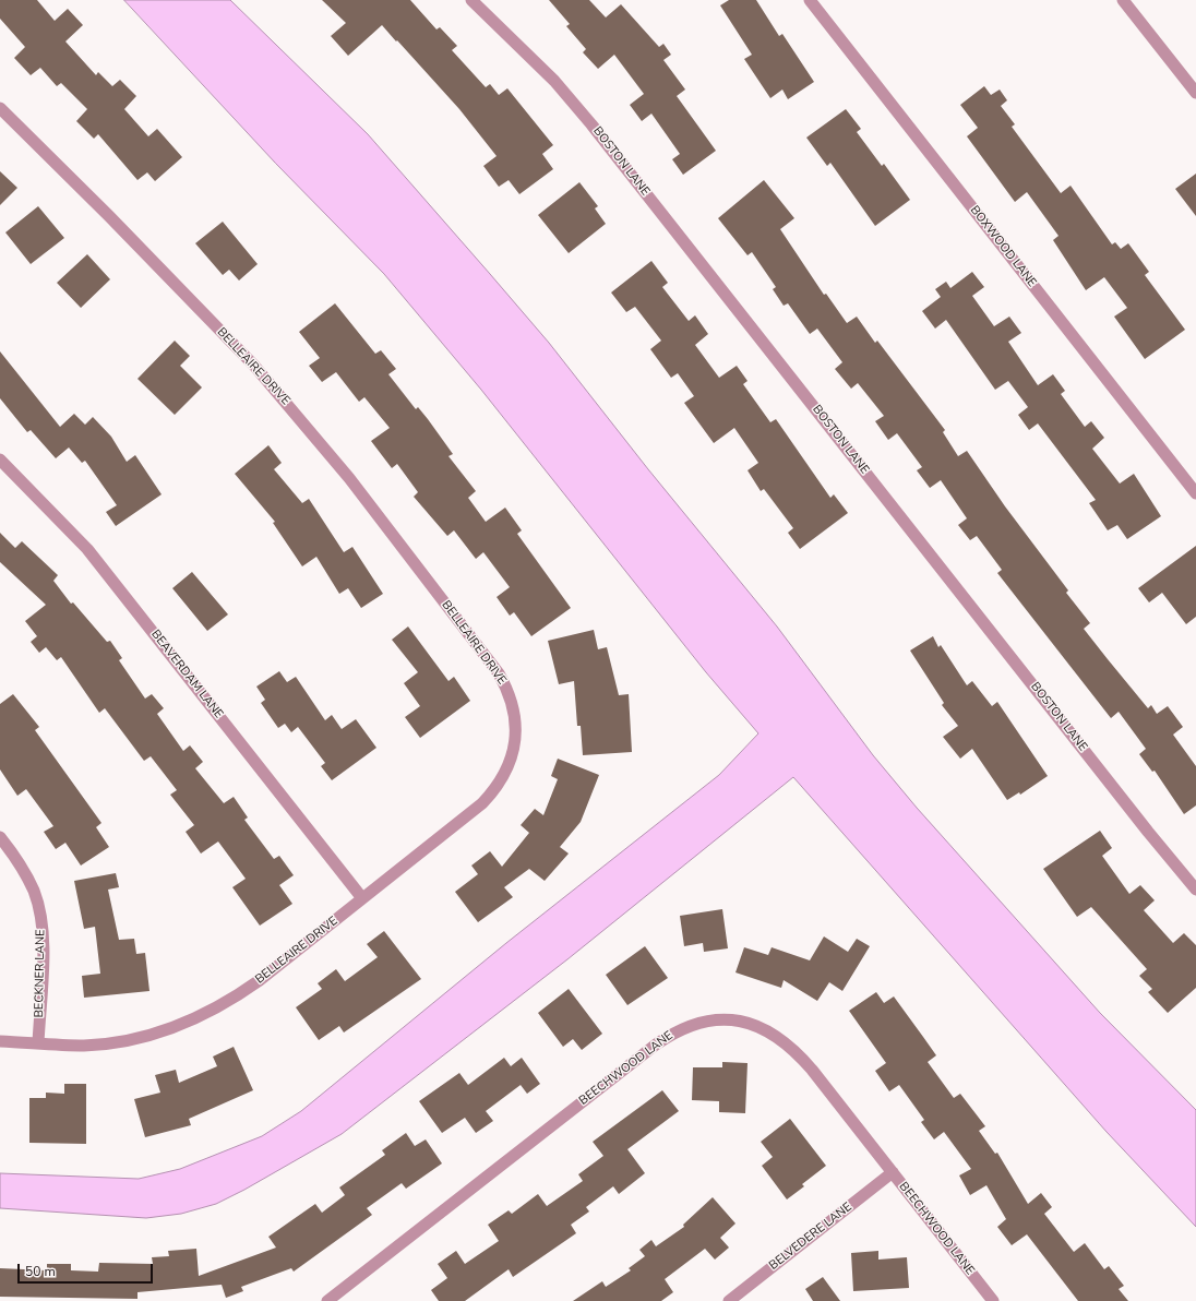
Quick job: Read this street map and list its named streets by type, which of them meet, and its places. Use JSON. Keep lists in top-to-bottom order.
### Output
{
  "streets": {
    "street": [
      "BOSTON LANE",
      "BOXWOOD LANE",
      "BELLEAIRE DRIVE",
      "BEAVERDAM LANE",
      "BECKNER LANE",
      "BEECHWOOD LANE",
      "BELVEDERE LANE"
    ]
  },
  "crossings": [
    ["BELLEAIRE DRIVE", "BEAVERDAM LANE"],
    ["BELLEAIRE DRIVE", "BECKNER LANE"],
    ["BEECHWOOD LANE", "BELVEDERE LANE"]
  ],
  "scale_bar": "50 m"
}
